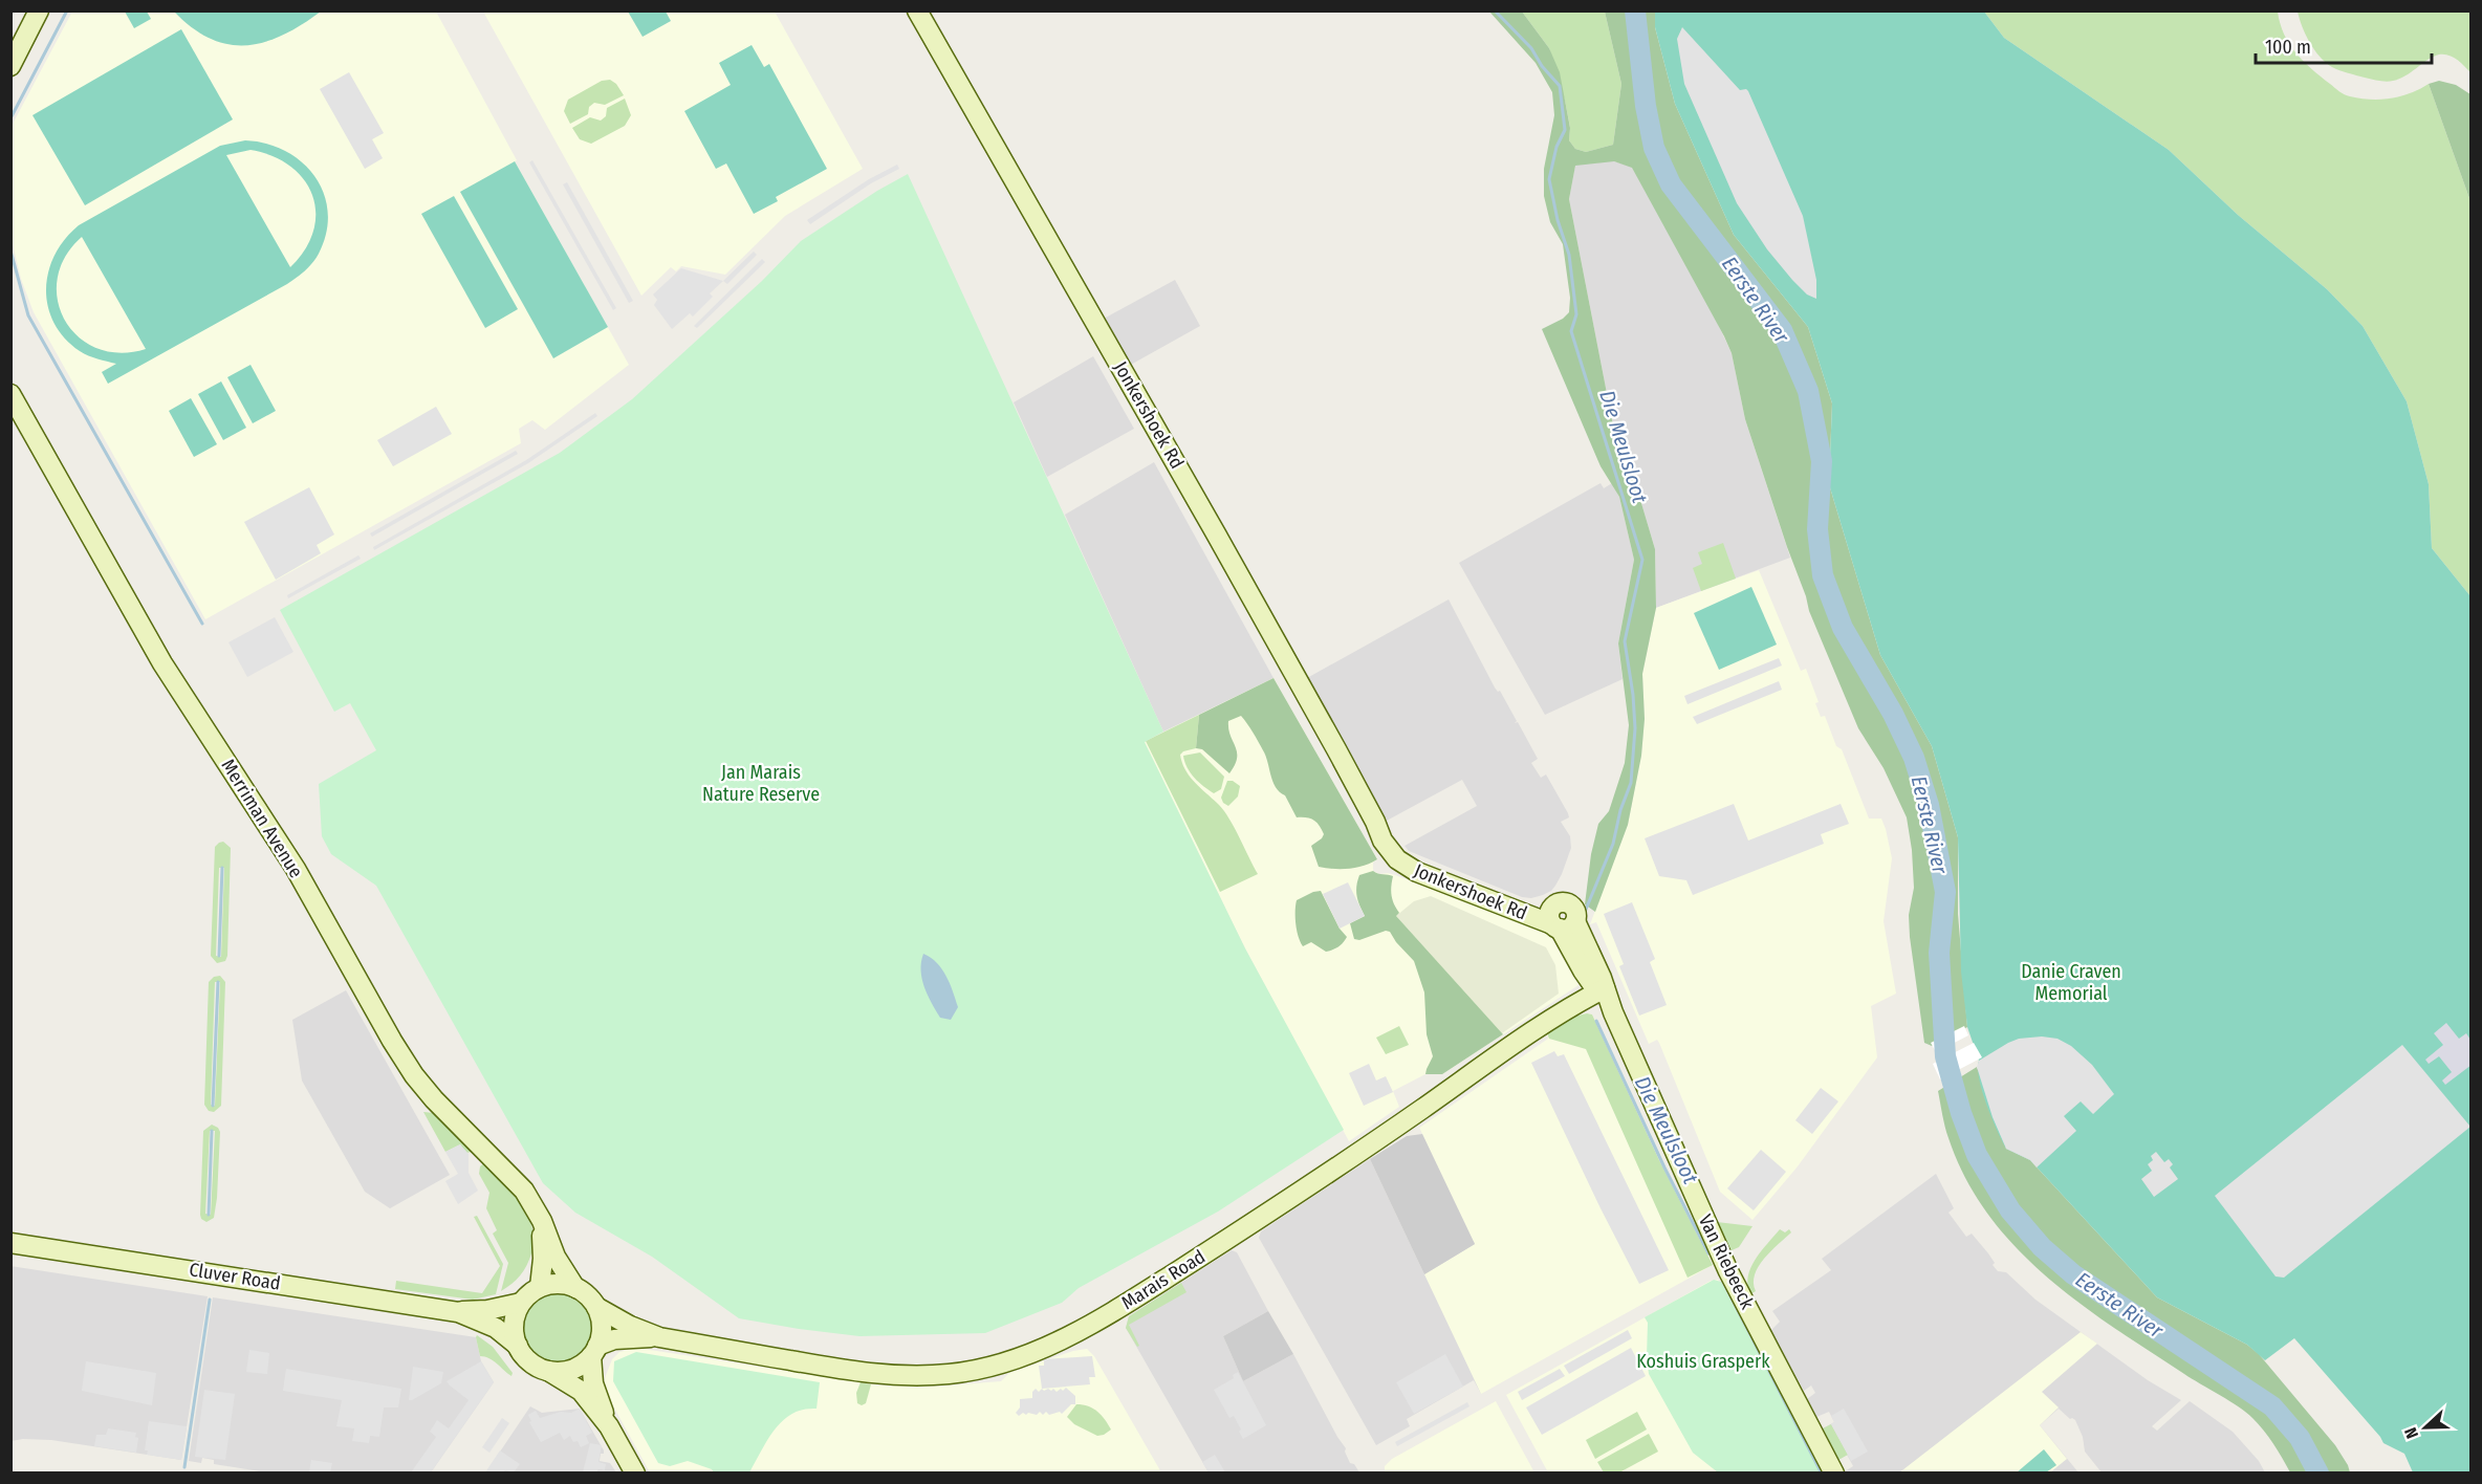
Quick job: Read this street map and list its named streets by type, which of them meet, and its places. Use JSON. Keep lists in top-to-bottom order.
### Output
{
  "streets": {
    "street": [
      "Jonkershoek Rd",
      "Merriman Avenue",
      "Van Riebeeck",
      "Cluver Road",
      "Marais Road"
    ]
  },
  "crossings": [
    ["Jonkershoek Rd", "Van Riebeeck"],
    ["Merriman Avenue", "Cluver Road"],
    ["Merriman Avenue", "Marais Road"],
    ["Van Riebeeck", "Marais Road"],
    ["Cluver Road", "Marais Road"]
  ],
  "water": ["Eerste River", "Die Meulsloot"],
  "parks": ["Jan Marais Nature Reserve", "Danie Craven Memorial", "Koshuis Grasperk"],
  "scale_bar": "100 m",
  "north": "left"
}
